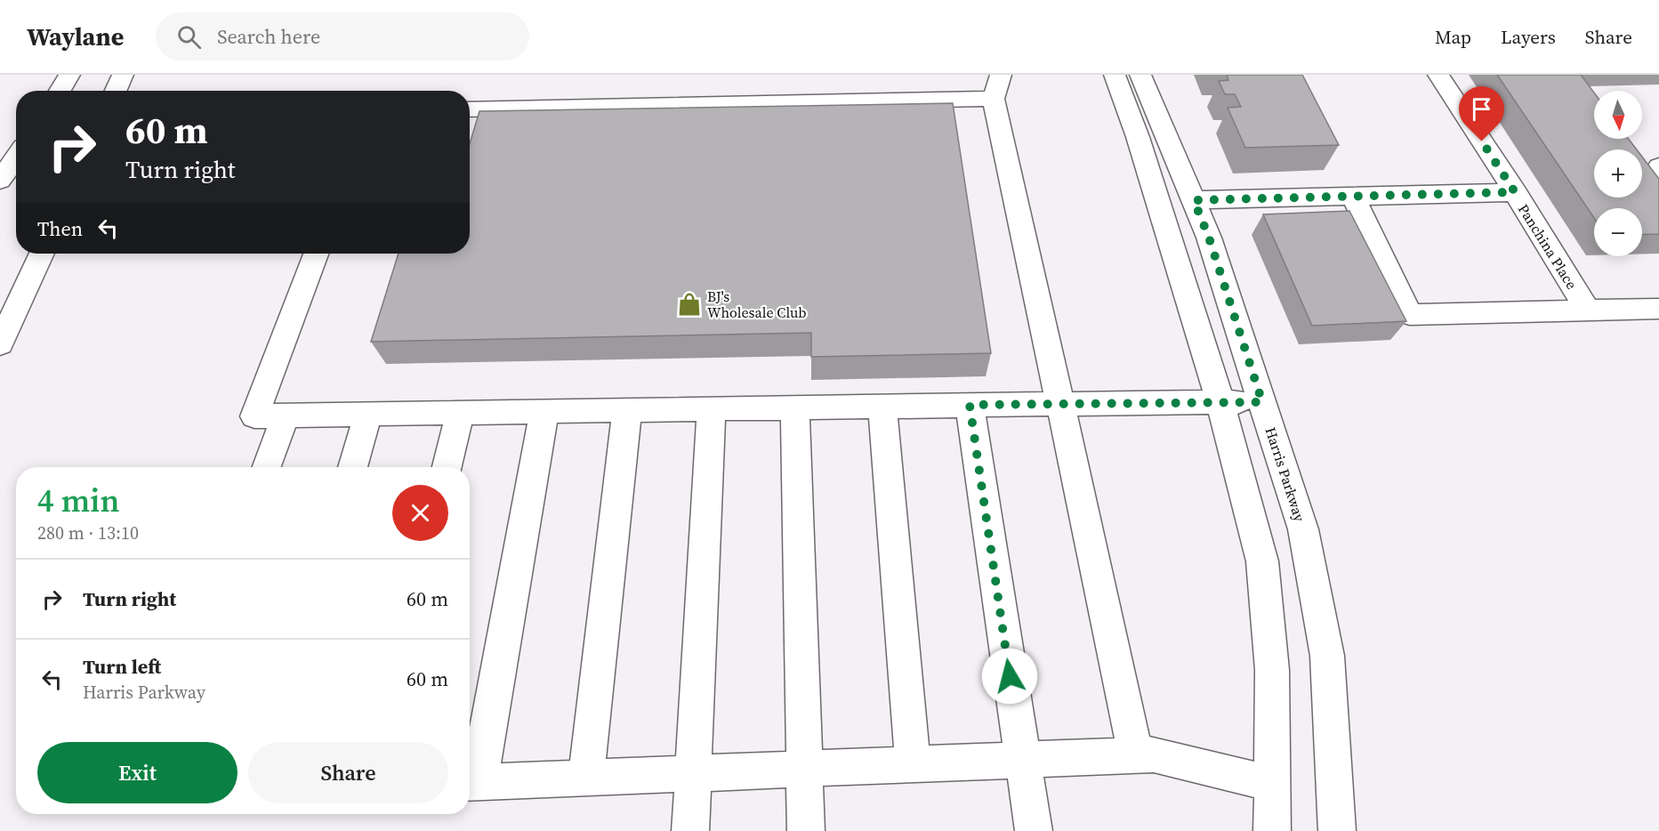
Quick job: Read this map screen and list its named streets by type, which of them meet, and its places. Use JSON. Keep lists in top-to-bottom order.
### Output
{
  "streets": {
    "main road": ["Panchina Place", "Harris Parkway"]
  },
  "places": {
    "shop": ["BJ's Wholesale Club"]
  },
  "north": "bottom",
  "page": {
    "header": "Waylane",
    "search": "Search here",
    "nav": ["Map", "Layers", "Share"],
    "map_buttons": ["+", "−"],
    "turn": ["60 m", "Turn right"],
    "then": "Then",
    "heading": ["4 min", "280 m · 13:10"],
    "list": [
      {
        "name": "Turn right",
        "value": "60 m"
      },
      {
        "name": "Turn left",
        "note": "Harris Parkway",
        "value": "60 m"
      }
    ],
    "buttons": ["Exit", "Share"]
  }
}
